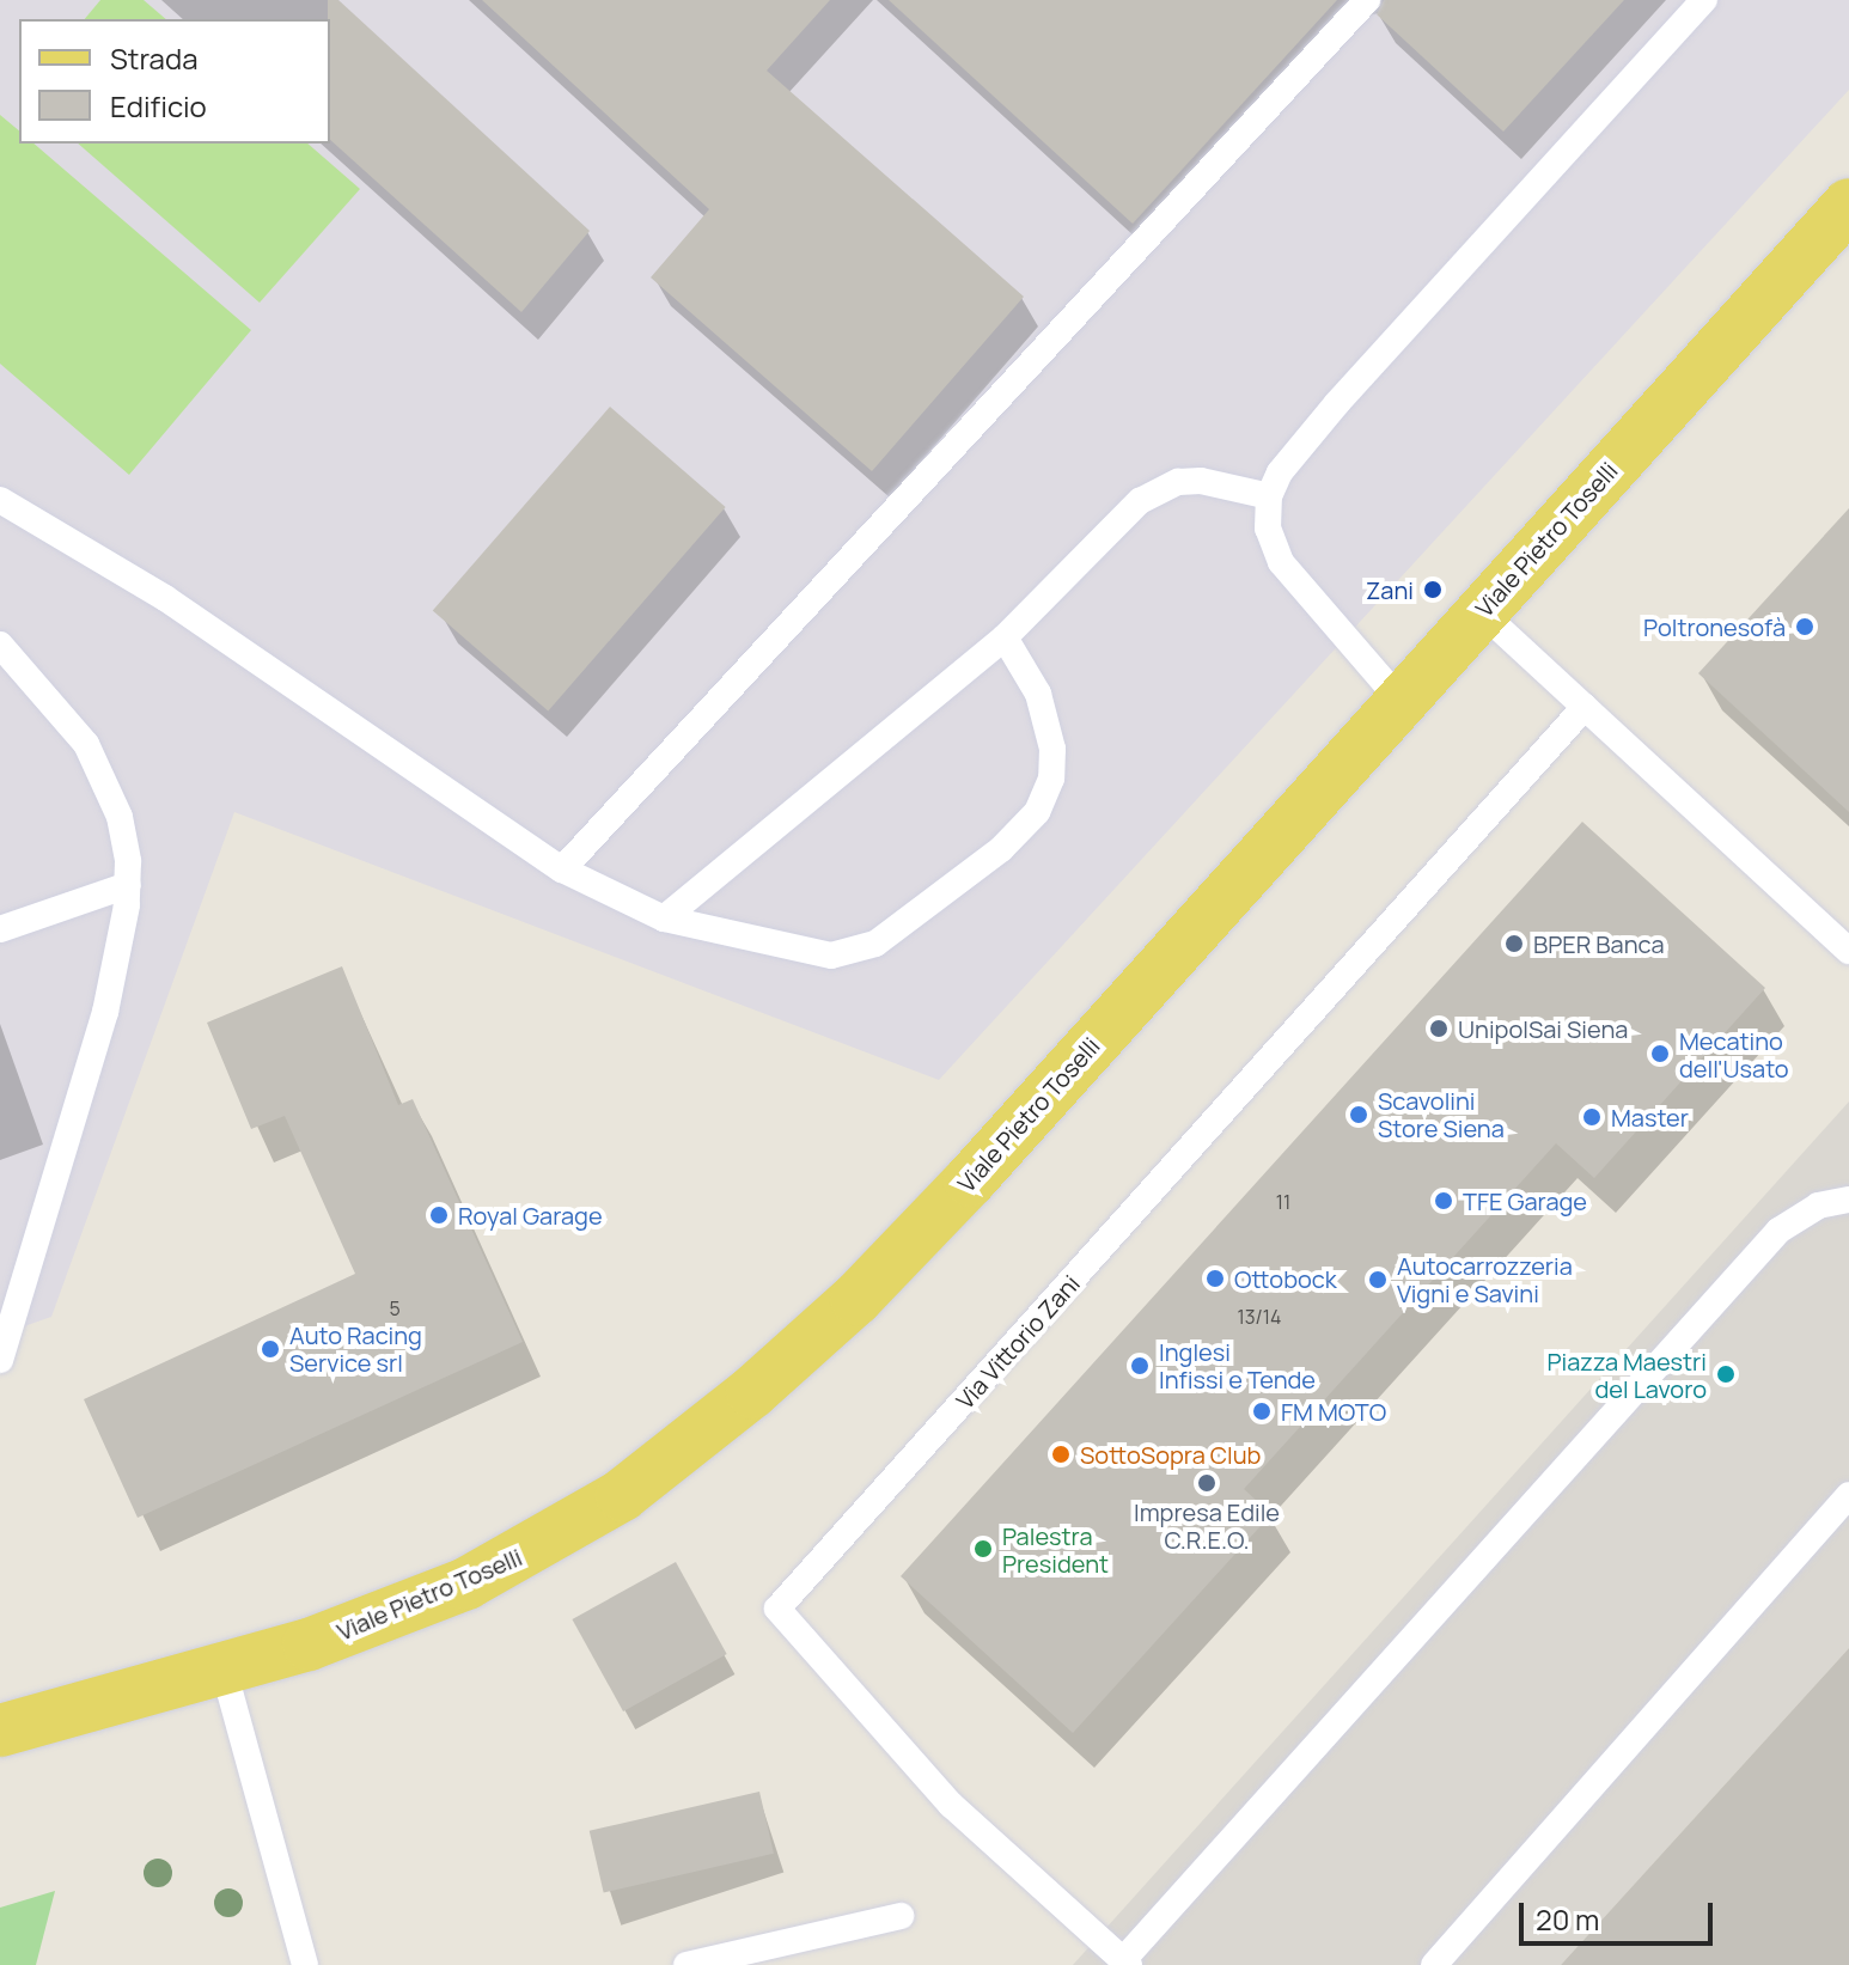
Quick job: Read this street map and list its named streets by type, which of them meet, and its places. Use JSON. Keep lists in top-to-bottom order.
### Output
{
  "streets": {
    "main road": ["Viale Pietro Toselli"],
    "lane": ["Via Vittorio Zani"]
  },
  "places": [
    "Zani",
    "Poltronesofà",
    "BPER Banca",
    "UnipolSai Siena",
    "Mecatino dell'Usato",
    "Scavolini Store Siena",
    "Master",
    "TFE Garage",
    "Royal Garage",
    "Ottobock",
    "Autocarrozzeria Vigni e Savini",
    "Auto Racing Service srl",
    "Inglesi Infissi e Tende",
    "Piazza Maestri del Lavoro",
    "FM MOTO",
    "SottoSopra Club",
    "Impresa Edile C.R.E.O.",
    "Palestra President"
  ],
  "house_numbers": ["11", "5", "13/14"],
  "legend": ["Strada", "Edificio"],
  "scale_bar": "20 m"
}
